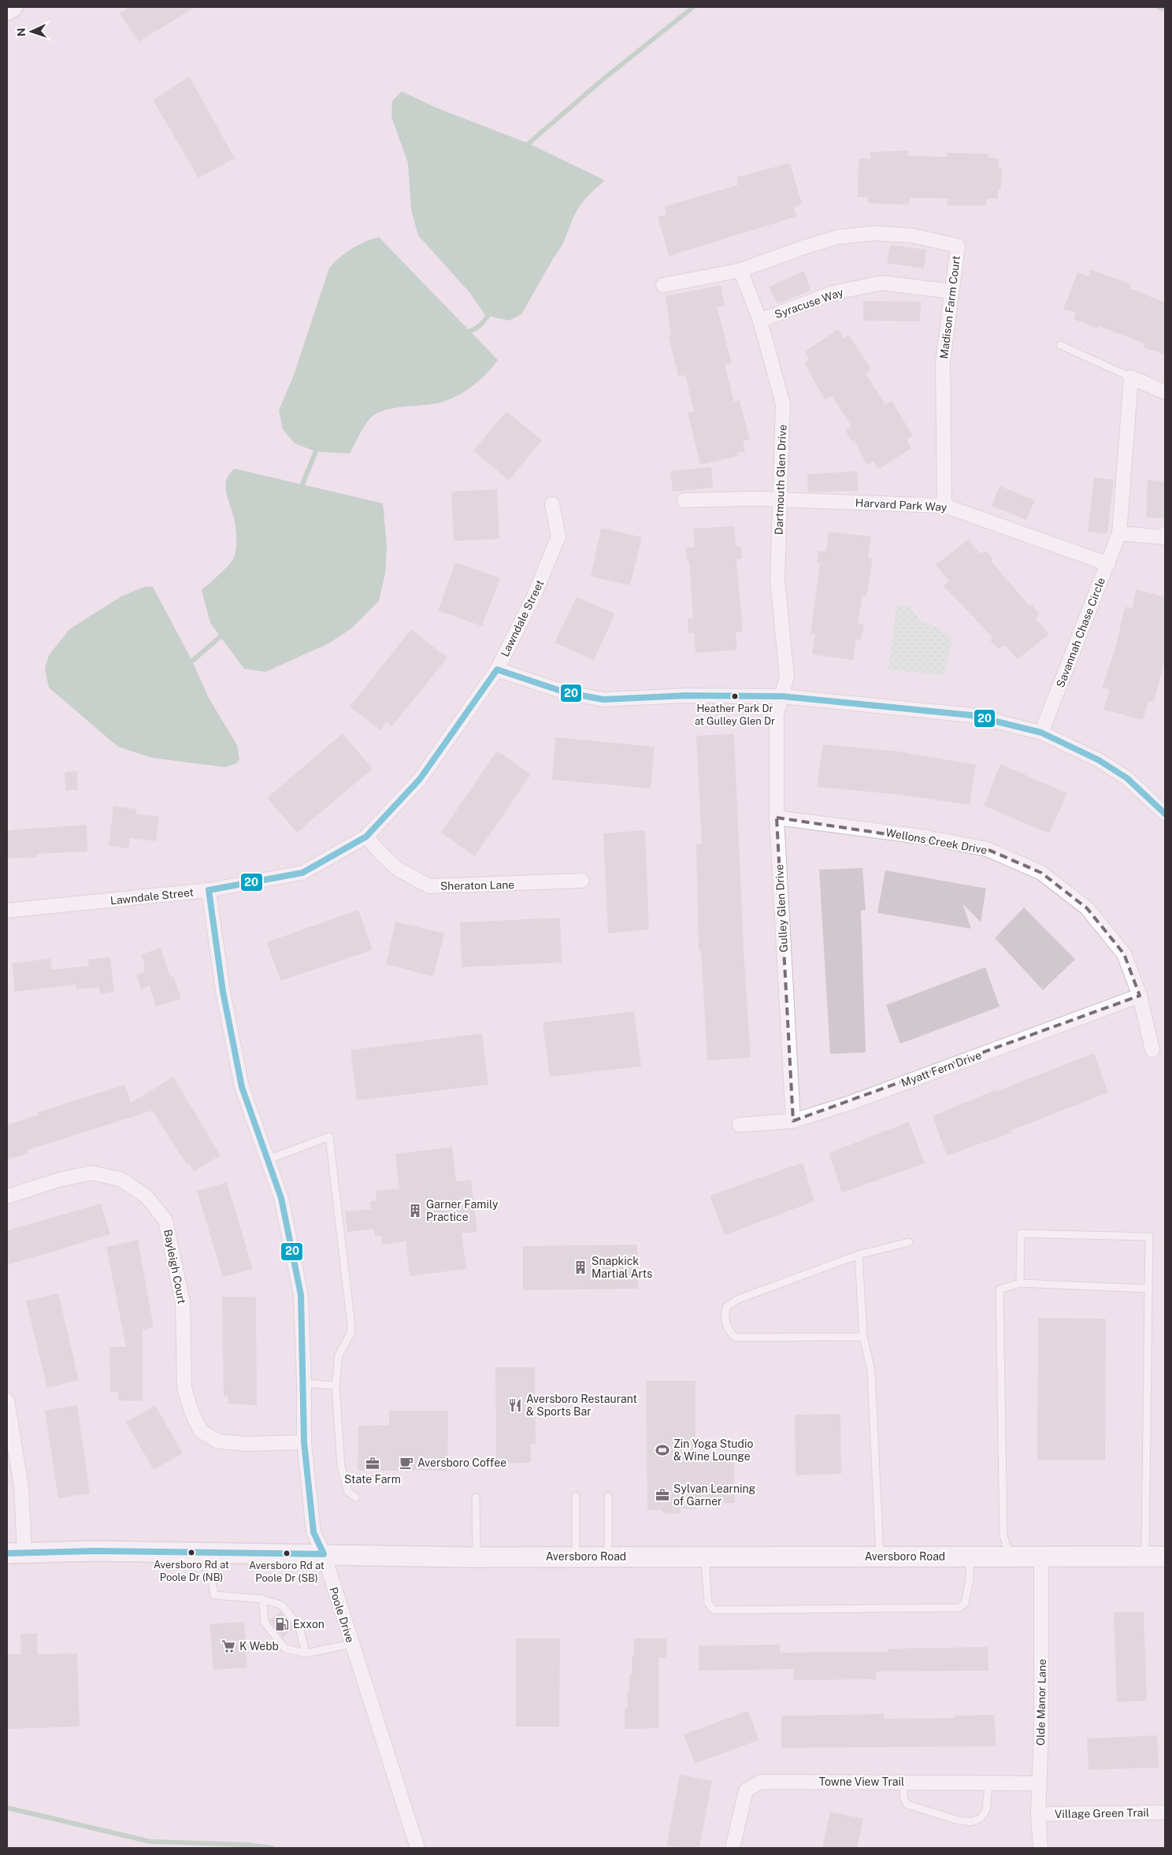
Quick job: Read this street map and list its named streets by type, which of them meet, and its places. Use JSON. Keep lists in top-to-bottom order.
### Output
{
  "streets": {
    "street": [
      "Syracuse Way",
      "Madison Farm Court",
      "Dartmouth Glen Drive",
      "Harvard Park Way",
      "Lawndale Street",
      "Savannah Chase Circle",
      "Wellons Creek Drive",
      "Sheraton Lane",
      "Gulley Glen Drive",
      "Myatt Fern Drive",
      "Bayleigh Court",
      "Aversboro Road",
      "Poole Drive",
      "Olde Manor Lane",
      "Towne View Trail",
      "Village Green Trail"
    ]
  },
  "crossings": [
    ["Syracuse Way", "Madison Farm Court"],
    ["Syracuse Way", "Dartmouth Glen Drive"],
    ["Madison Farm Court", "Dartmouth Glen Drive"],
    ["Madison Farm Court", "Harvard Park Way"],
    ["Dartmouth Glen Drive", "Harvard Park Way"],
    ["Dartmouth Glen Drive", "Gulley Glen Drive"],
    ["Harvard Park Way", "Savannah Chase Circle"],
    ["Lawndale Street", "Sheraton Lane"],
    ["Lawndale Street", "Poole Drive"],
    ["Wellons Creek Drive", "Gulley Glen Drive"],
    ["Wellons Creek Drive", "Myatt Fern Drive"],
    ["Gulley Glen Drive", "Myatt Fern Drive"],
    ["Bayleigh Court", "Poole Drive"],
    ["Aversboro Road", "Poole Drive"],
    ["Aversboro Road", "Olde Manor Lane"],
    ["Olde Manor Lane", "Towne View Trail"],
    ["Olde Manor Lane", "Village Green Trail"]
  ],
  "places": {
    "other": ["Heather Park Dr at Gulley Glen Dr", "Aversboro Rd at Poole Dr (NB)", "Aversboro Rd at Poole Dr (SB)"],
    "building": ["Garner Family Practice", "Snapkick Martial Arts"],
    "restaurant": ["Aversboro Restaurant & Sports Bar"],
    "sports": ["Zin Yoga Studio & Wine Lounge"],
    "cafe": ["Aversboro Coffee"],
    "office": ["State Farm", "Sylvan Learning of Garner"],
    "fuel station": ["Exxon"],
    "supermarket": ["K Webb"]
  },
  "lines": ["transit line 20"],
  "north": "left"
}
